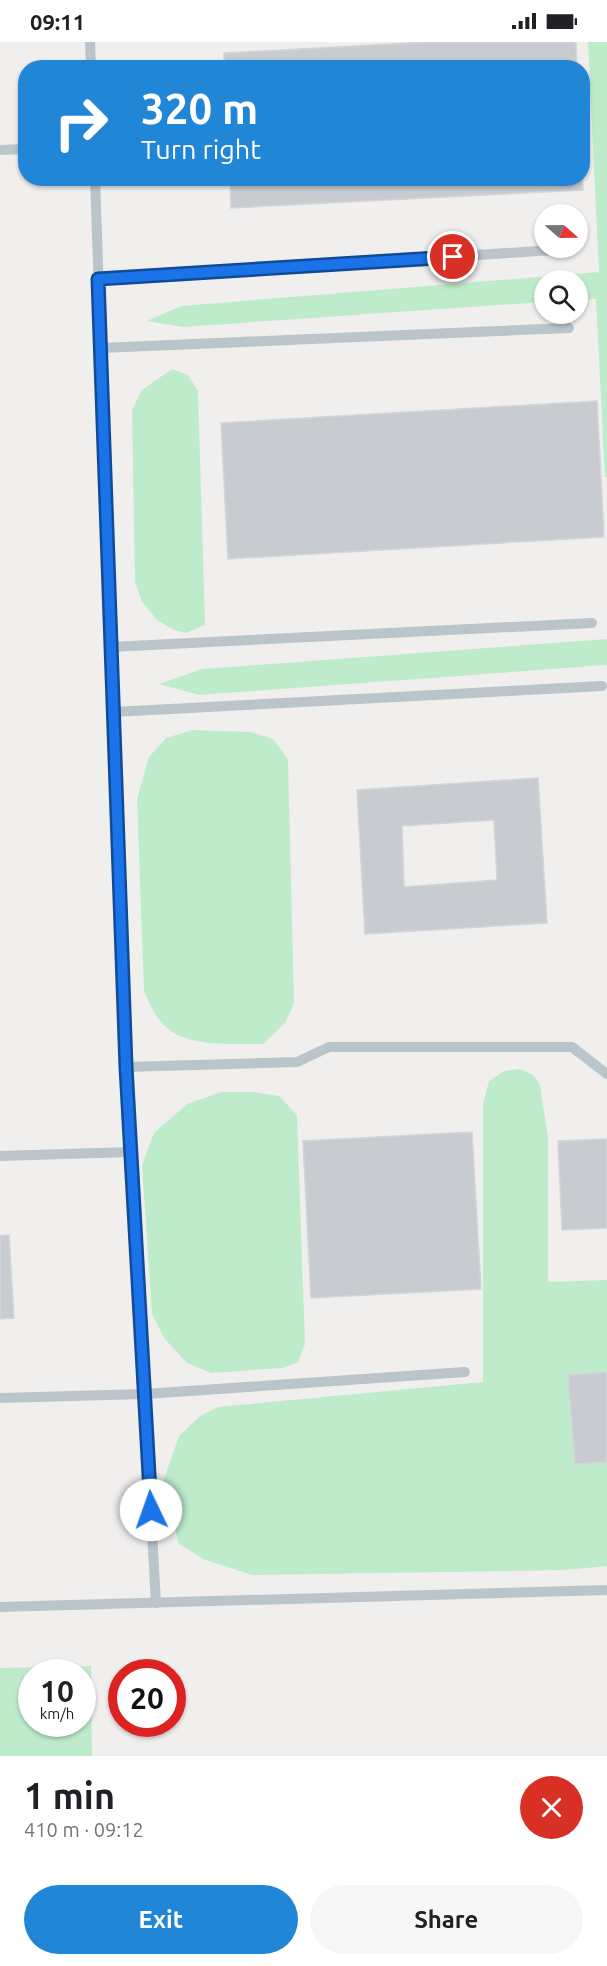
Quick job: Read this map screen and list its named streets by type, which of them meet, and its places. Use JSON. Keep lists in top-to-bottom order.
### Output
{
  "north": "right",
  "page": {
    "status": "09:11",
    "turn": ["320 m", "Turn right"],
    "speed": "10 km/h",
    "limit": "20",
    "heading": ["1 min", "410 m · 09:12"],
    "buttons": ["Exit", "Share"]
  }
}
